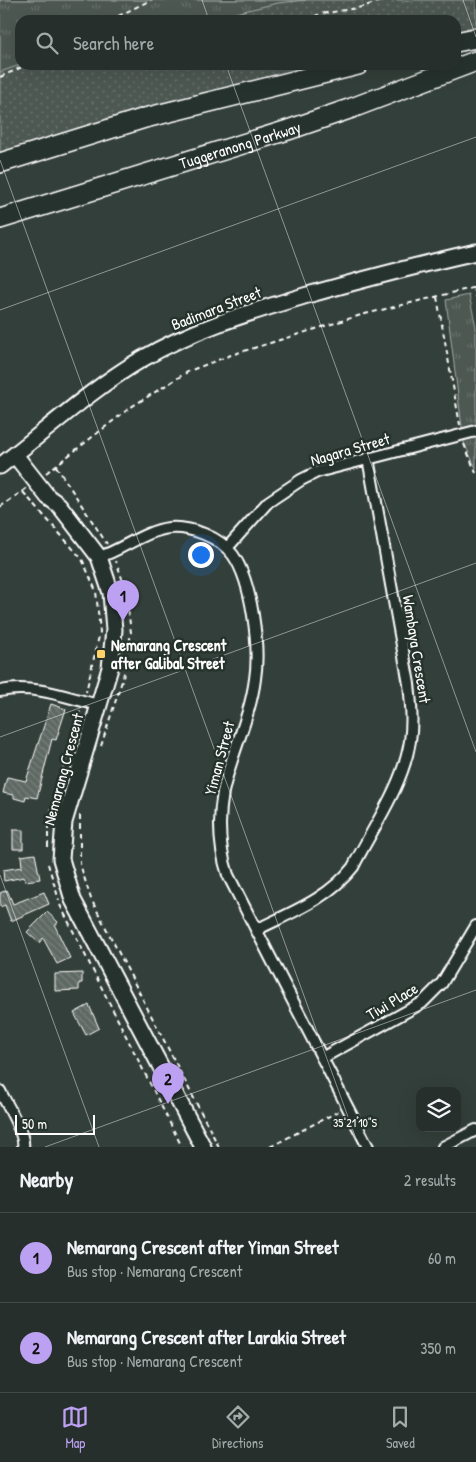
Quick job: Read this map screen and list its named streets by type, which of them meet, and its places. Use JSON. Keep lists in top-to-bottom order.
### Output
{
  "streets": {
    "highway": ["Tuggeranong Parkway"],
    "street": [
      "Badimara Street",
      "Nagara Street",
      "Wambaya Crescent",
      "Yiman Street",
      "Nemarang Crescent",
      "Tiwi Place"
    ]
  },
  "crossings": [
    ["Badimara Street", "Nemarang Crescent"],
    ["Nagara Street", "Wambaya Crescent"],
    ["Nagara Street", "Yiman Street"],
    ["Wambaya Crescent", "Yiman Street"],
    ["Yiman Street", "Tiwi Place"]
  ],
  "places": {
    "transit": ["Nemarang Crescent after Galibal Street"]
  },
  "scale_bar": "50 m",
  "page": {
    "search": "Search here",
    "pins": ["1", "2"],
    "scale": "50 m",
    "heading": ["Nearby", "2 results"],
    "list": [
      {
        "mark": "1",
        "name": "Nemarang Crescent after Yiman Street",
        "note": "Bus stop · Nemarang Crescent",
        "value": "60 m"
      },
      {
        "mark": "2",
        "name": "Nemarang Crescent after Larakia Street",
        "note": "Bus stop · Nemarang Crescent",
        "value": "350 m"
      }
    ],
    "nav": ["Map", "Directions", "Saved"]
  },
  "coordinates": ["35°21'10\"S"]
}
